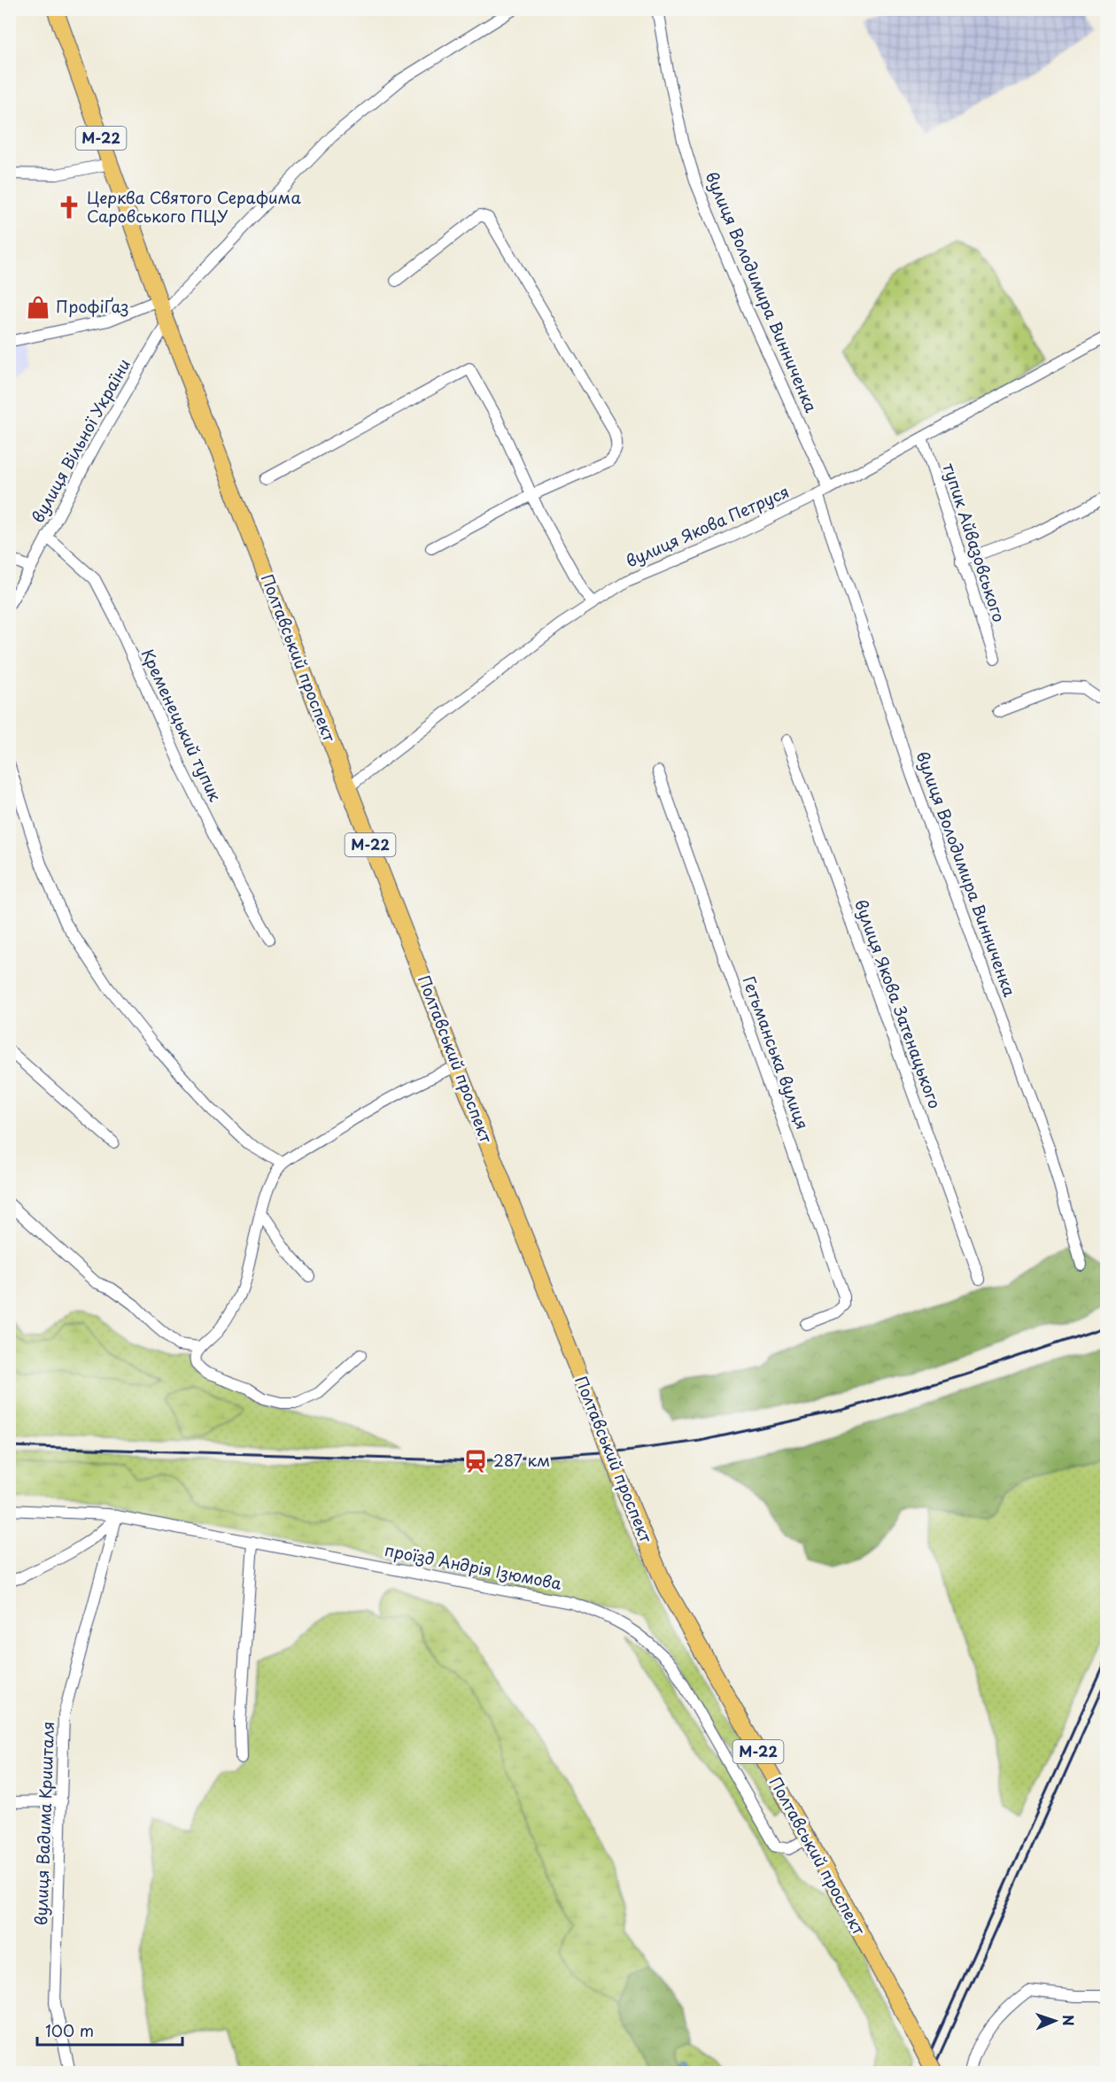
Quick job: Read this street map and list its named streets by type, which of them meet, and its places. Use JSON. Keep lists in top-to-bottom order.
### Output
{
  "streets": {
    "highway": ["М-22", "Полтавський проспект"],
    "street": [
      "вулиця Володимира Винниченка",
      "вулиця Вільної України",
      "вулиця Якова Петруся",
      "тупик Айвазовського",
      "Кременецький тупик",
      "вулиця Якова Затенацького",
      "Гетьманська вулиця",
      "проїзд Андрія Ізюмова",
      "вулиця Вадима Кришталя"
    ]
  },
  "crossings": [
    ["вулиця Володимира Винниченка", "вулиця Якова Петруся"],
    ["вулиця Вільної України", "Полтавський проспект"],
    ["вулиця Вільної України", "Кременецький тупик"],
    ["вулиця Якова Петруся", "тупик Айвазовського"],
    ["вулиця Якова Петруся", "Полтавський проспект"],
    ["Полтавський проспект", "проїзд Андрія Ізюмова"],
    ["проїзд Андрія Ізюмова", "вулиця Вадима Кришталя"]
  ],
  "places": {
    "church": ["Церква Святого Серафима Саровського ПЦУ"],
    "shop": ["ПрофіҐаз"],
    "station": ["287 км"]
  },
  "scale_bar": "100 m",
  "north": "right"
}
